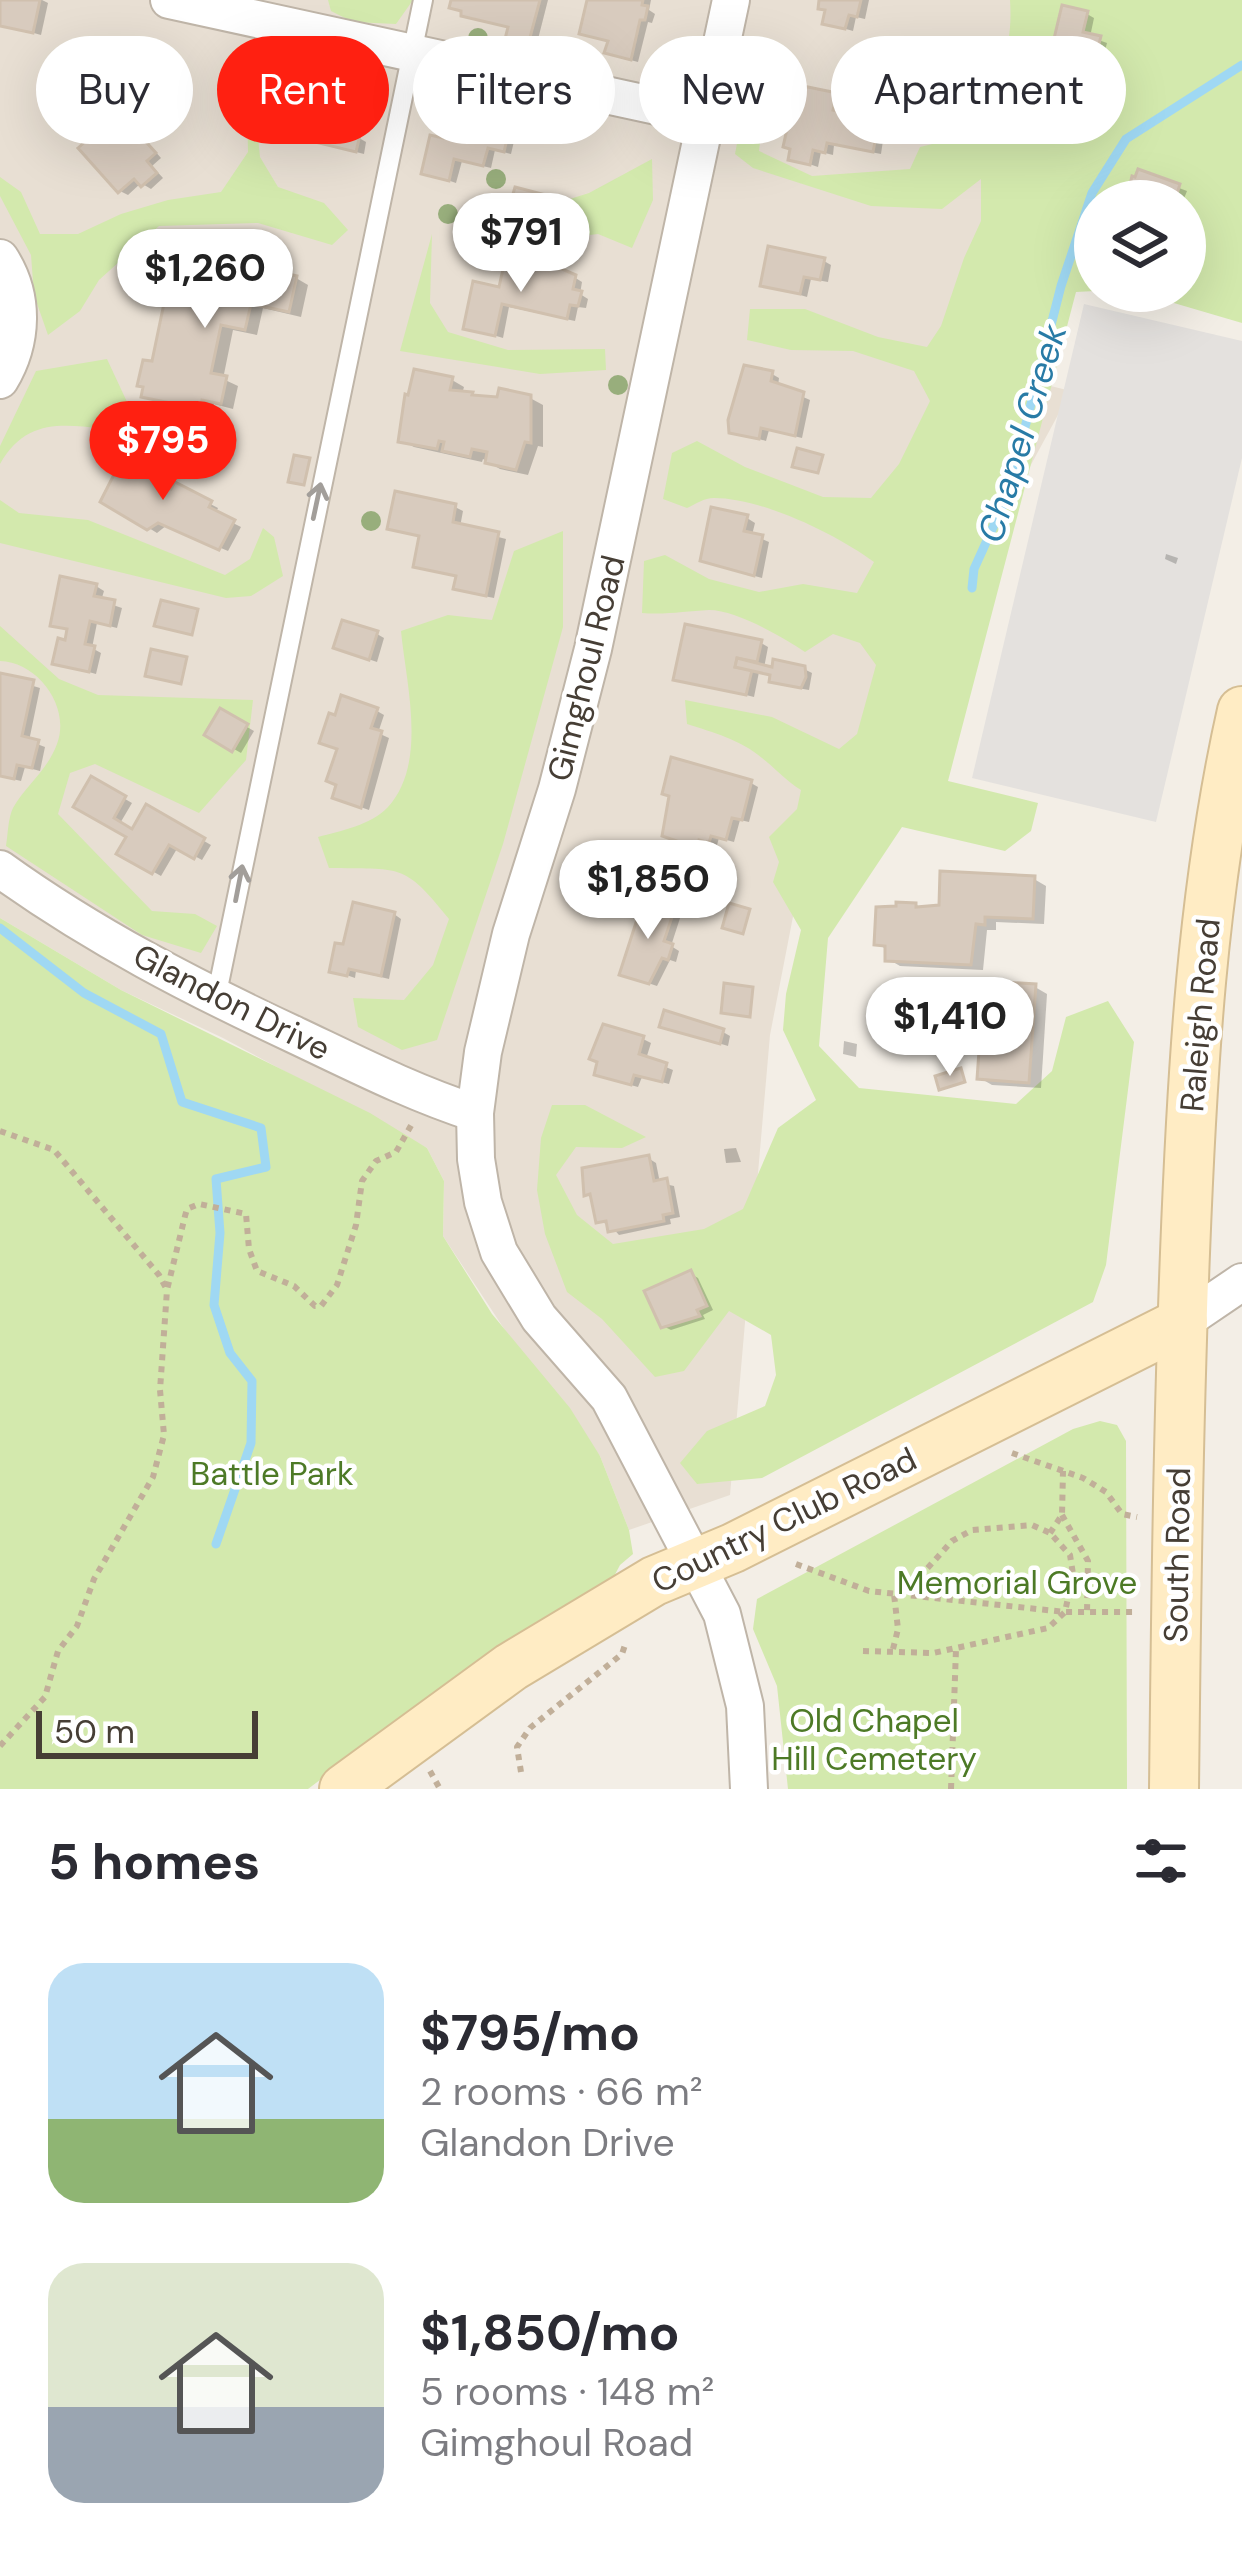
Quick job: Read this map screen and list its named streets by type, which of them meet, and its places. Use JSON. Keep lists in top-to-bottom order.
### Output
{
  "streets": {
    "main road": ["Raleigh Road", "Country Club Road", "South Road"],
    "street": ["Gimghoul Road", "Glandon Drive"]
  },
  "crossings": [
    ["Gimghoul Road", "Glandon Drive"],
    ["Gimghoul Road", "Country Club Road"],
    ["Raleigh Road", "Country Club Road"],
    ["Raleigh Road", "South Road"],
    ["Country Club Road", "South Road"]
  ],
  "water": ["Chapel Creek"],
  "parks": ["Battle Park", "Memorial Grove", "Old Chapel Hill Cemetery"],
  "scale_bar": "50 m",
  "page": {
    "chip": [
      "Buy",
      "Rent",
      "Filters",
      "New",
      "Apartment"
    ],
    "price": [
      "$791",
      "$1,260",
      "$795",
      "$1,850",
      "$1,410"
    ],
    "scale": "50 m",
    "heading": "5 homes",
    "list": [
      {
        "name": "$795/mo",
        "note": "2 rooms · 66 m² · Glandon Drive"
      },
      {
        "name": "$1,850/mo",
        "note": "5 rooms · 148 m² · Gimghoul Road"
      }
    ]
  }
}
